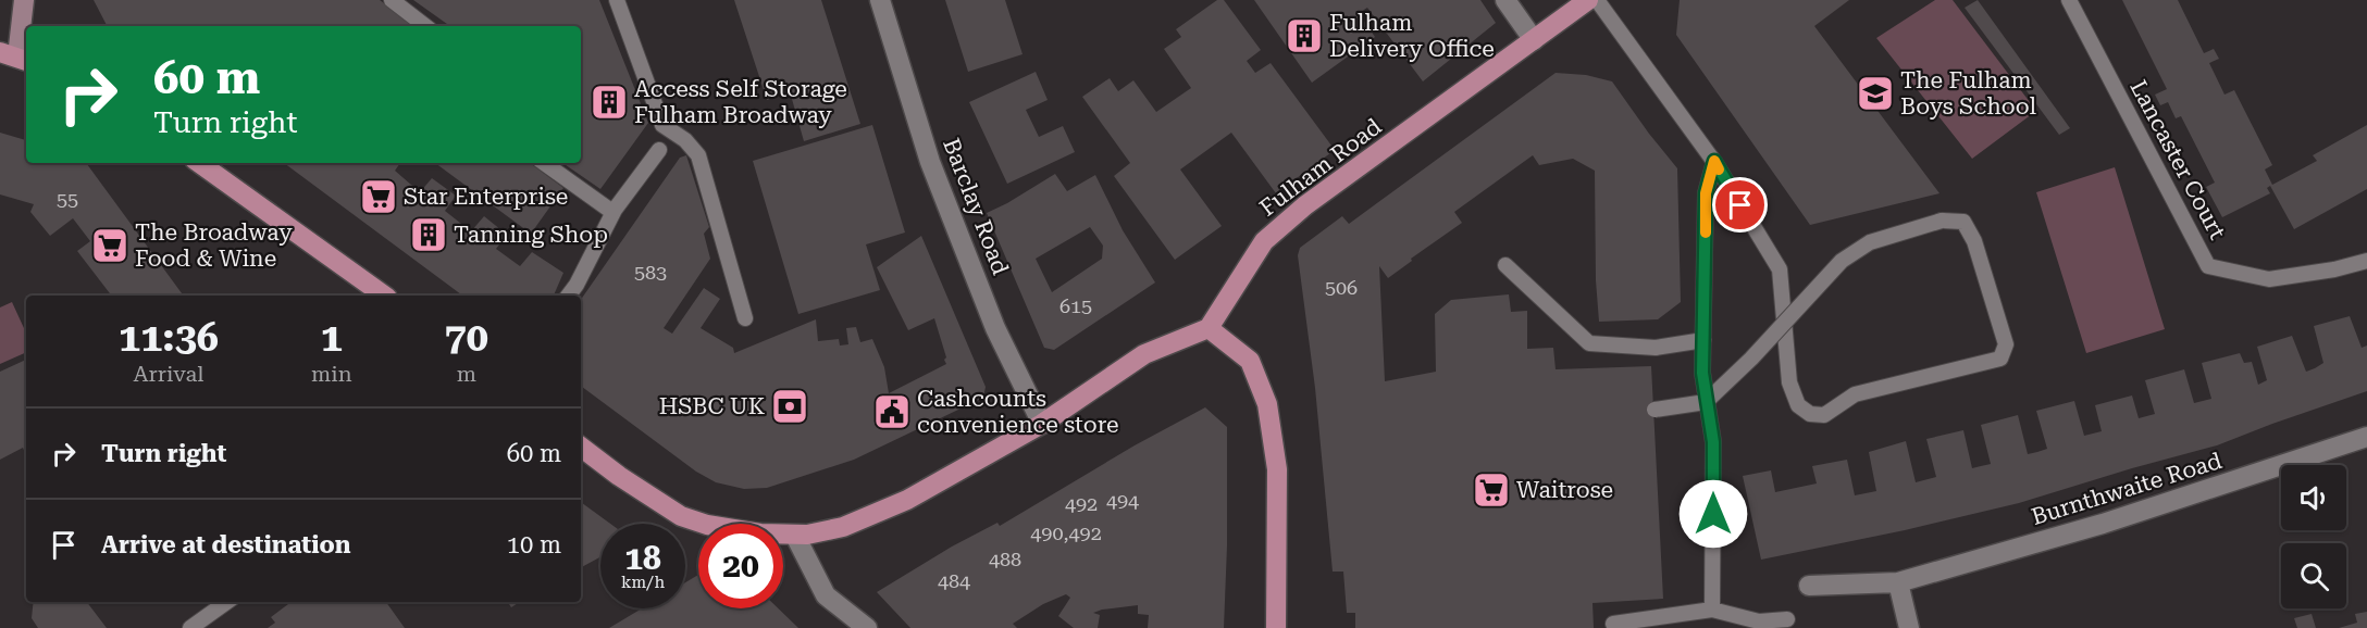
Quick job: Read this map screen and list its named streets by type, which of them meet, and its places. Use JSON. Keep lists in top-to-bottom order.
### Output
{
  "streets": {
    "main road": ["Fulham Road"],
    "street": ["Barclay Road", "Burnthwaite Road"],
    "lane": ["Lancaster Court"]
  },
  "places": {
    "building": ["Fulham Delivery Office", "Access Self Storage Fulham Broadway", "Tanning Shop"],
    "school or university": ["The Fulham Boys School"],
    "supermarket": ["Star Enterprise", "The Broadway Food & Wine", "Waitrose"],
    "bank": ["HSBC UK"],
    "public building": ["Cashcounts convenience store"]
  },
  "house_numbers": [
    "55",
    "583",
    "506",
    "615",
    "494",
    "492",
    "490,492",
    "488",
    "484"
  ],
  "page": {
    "turn": ["60 m", "Turn right"],
    "eta": [
      "11:36",
      "Arrival",
      "1",
      "min",
      "70",
      "m"
    ],
    "list": [
      {
        "name": "Turn right",
        "value": "60 m"
      },
      {
        "name": "Arrive at destination",
        "value": "10 m"
      }
    ],
    "speed": "18 km/h",
    "limit": "20"
  }
}
